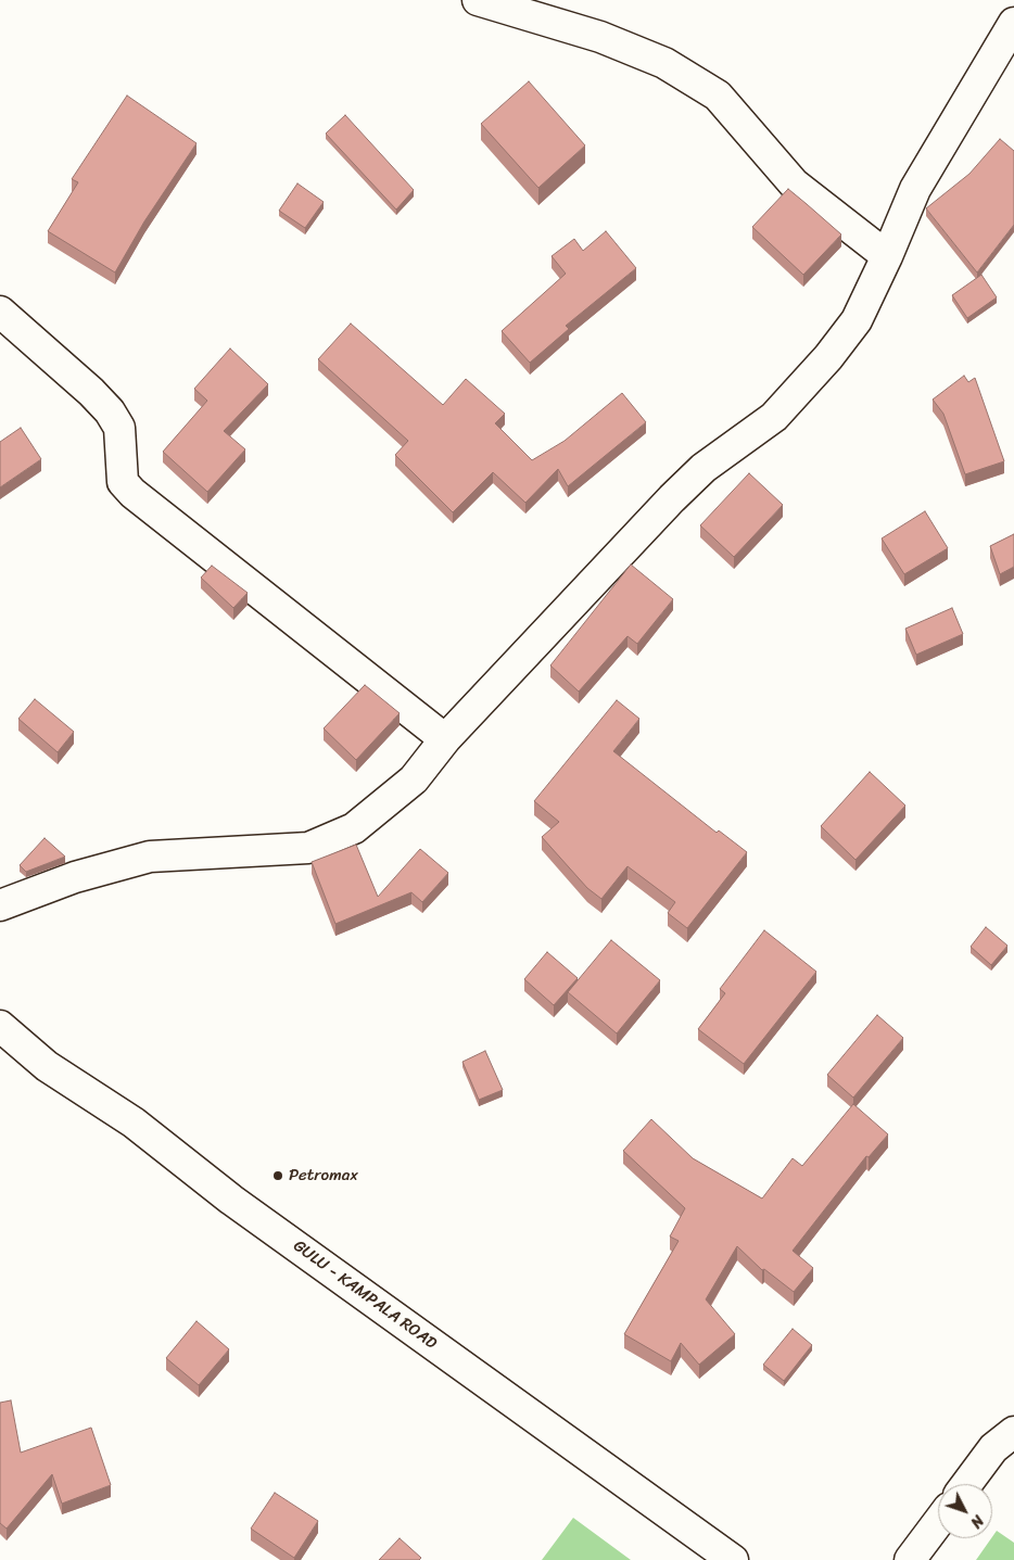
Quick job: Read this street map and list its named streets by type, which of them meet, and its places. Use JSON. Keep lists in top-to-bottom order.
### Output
{
  "streets": {
    "street": ["GULU - KAMPALA ROAD"]
  },
  "places": ["Petromax"],
  "north": "bottom right"
}
